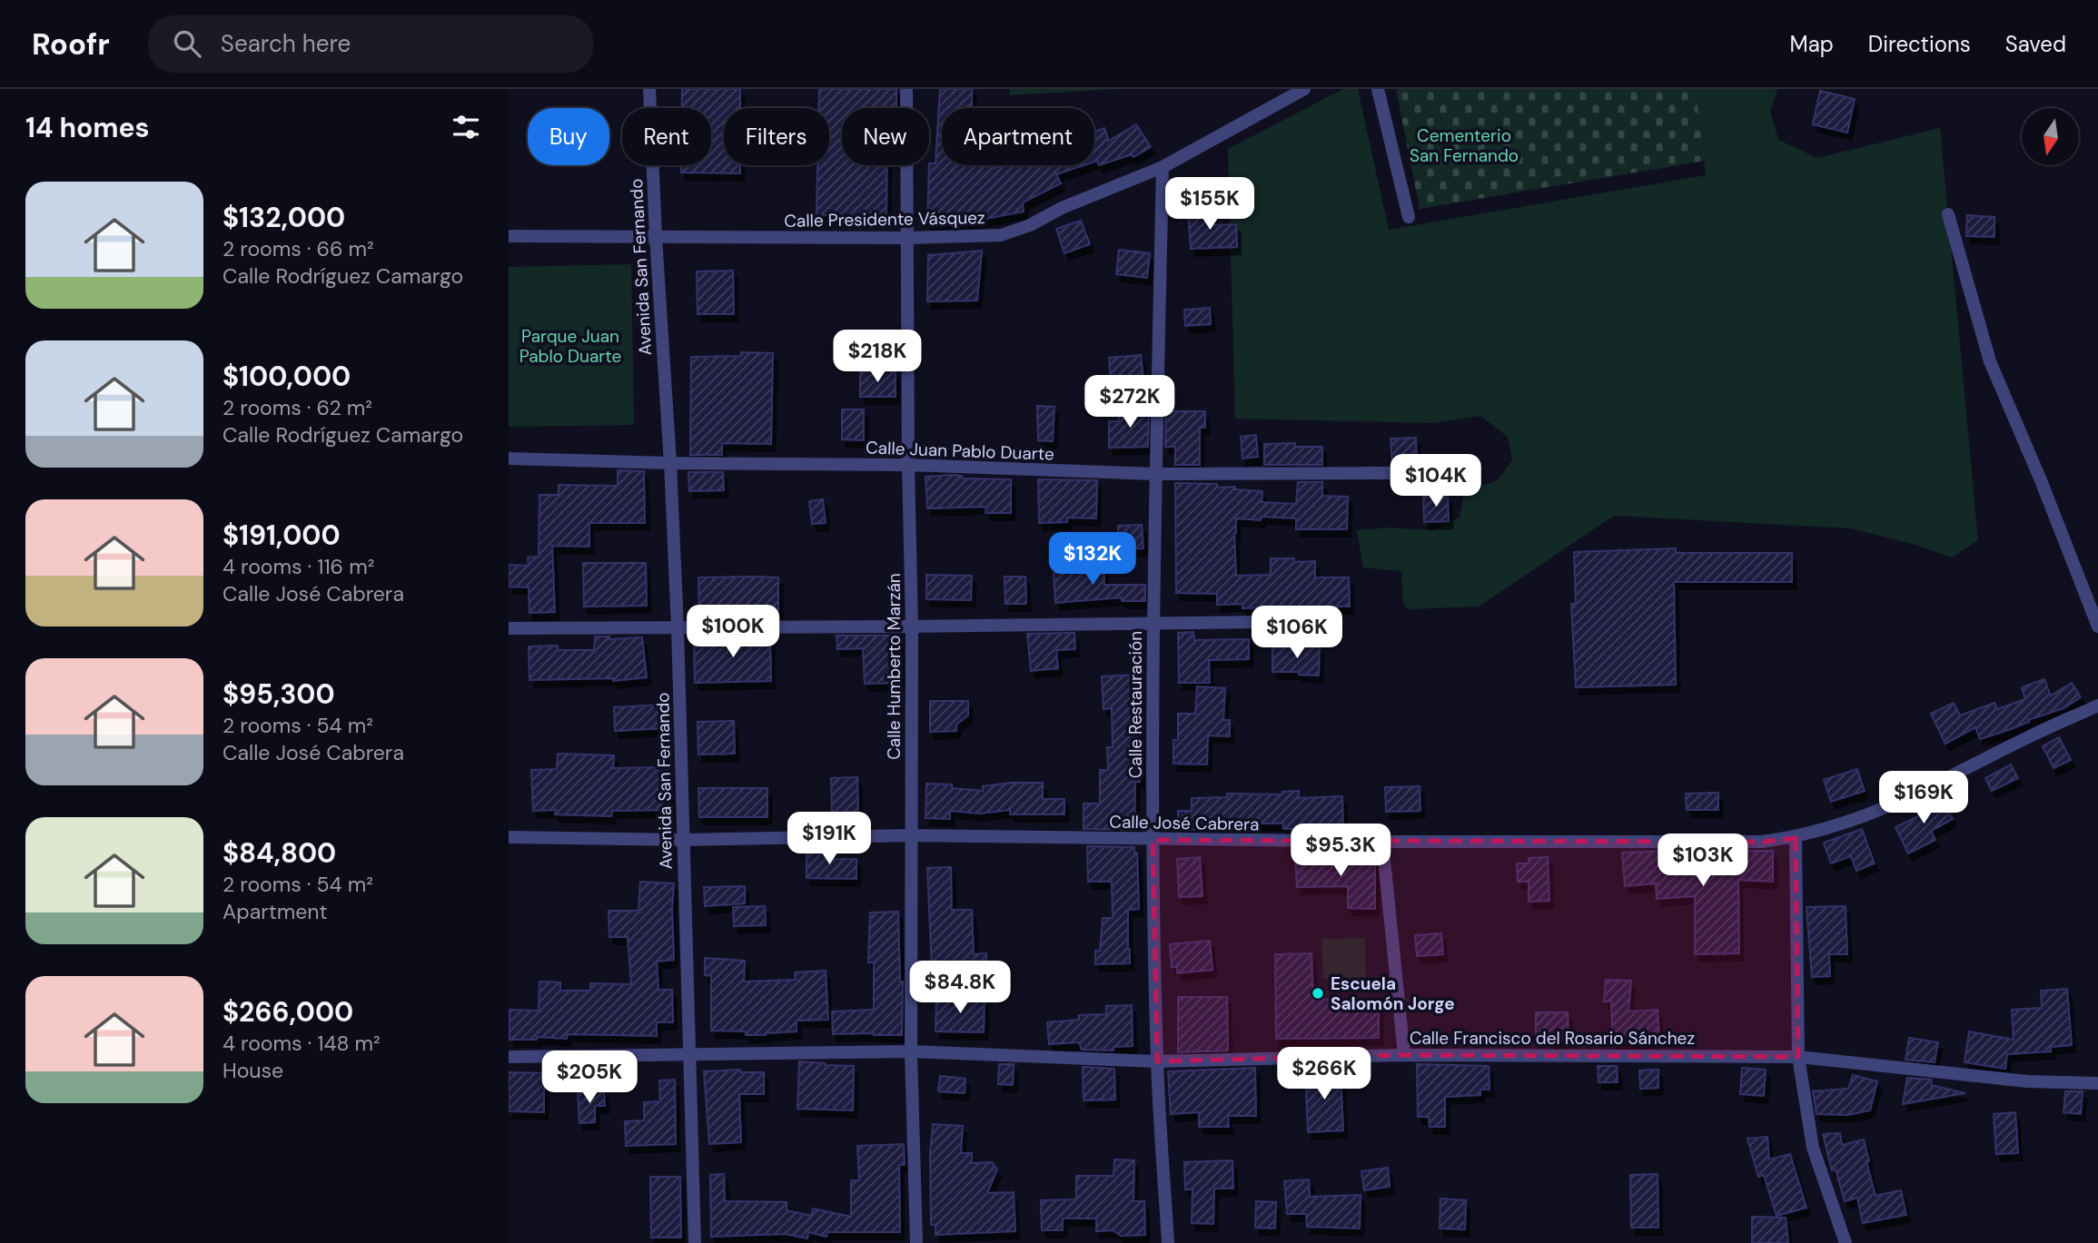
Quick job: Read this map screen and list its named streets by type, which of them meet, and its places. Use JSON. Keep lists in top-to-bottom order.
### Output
{
  "streets": {
    "street": [
      "Calle Presidente Vásquez",
      "Avenida San Fernando",
      "Calle Juan Pablo Duarte",
      "Calle Humberto Marzán",
      "Calle Restauración",
      "Calle José Cabrera",
      "Calle Francisco del Rosario Sánchez"
    ]
  },
  "crossings": [
    ["Calle Presidente Vásquez", "Avenida San Fernando"],
    ["Calle Presidente Vásquez", "Calle Humberto Marzán"],
    ["Calle Presidente Vásquez", "Calle Restauración"],
    ["Avenida San Fernando", "Calle Juan Pablo Duarte"],
    ["Avenida San Fernando", "Calle José Cabrera"],
    ["Avenida San Fernando", "Calle Francisco del Rosario Sánchez"],
    ["Calle Juan Pablo Duarte", "Calle Humberto Marzán"],
    ["Calle Juan Pablo Duarte", "Calle Restauración"],
    ["Calle Humberto Marzán", "Calle José Cabrera"],
    ["Calle Humberto Marzán", "Calle Francisco del Rosario Sánchez"],
    ["Calle Restauración", "Calle José Cabrera"],
    ["Calle Restauración", "Calle Francisco del Rosario Sánchez"]
  ],
  "parks": ["Cementerio San Fernando", "Parque Juan Pablo Duarte"],
  "places": ["Escuela Salomón Jorge"],
  "north": "bottom",
  "page": {
    "header": "Roofr",
    "search": "Search here",
    "nav": ["Map", "Directions", "Saved"],
    "heading": "14 homes",
    "chip": [
      "Buy",
      "Rent",
      "Filters",
      "New",
      "Apartment"
    ],
    "list": [
      {
        "name": "$132,000",
        "note": "2 rooms · 66 m² · Calle Rodríguez Camargo"
      },
      {
        "name": "$100,000",
        "note": "2 rooms · 62 m² · Calle Rodríguez Camargo"
      },
      {
        "name": "$191,000",
        "note": "4 rooms · 116 m² · Calle José Cabrera"
      },
      {
        "name": "$95,300",
        "note": "2 rooms · 54 m² · Calle José Cabrera"
      },
      {
        "name": "$84,800",
        "note": "2 rooms · 54 m² · Apartment"
      },
      {
        "name": "$266,000",
        "note": "4 rooms · 148 m² · House"
      }
    ],
    "price": [
      "$155K",
      "$218K",
      "$272K",
      "$104K",
      "$132K",
      "$100K",
      "$106K",
      "$169K",
      "$191K",
      "$95.3K",
      "$103K",
      "$84.8K",
      "$266K",
      "$205K"
    ]
  }
}
